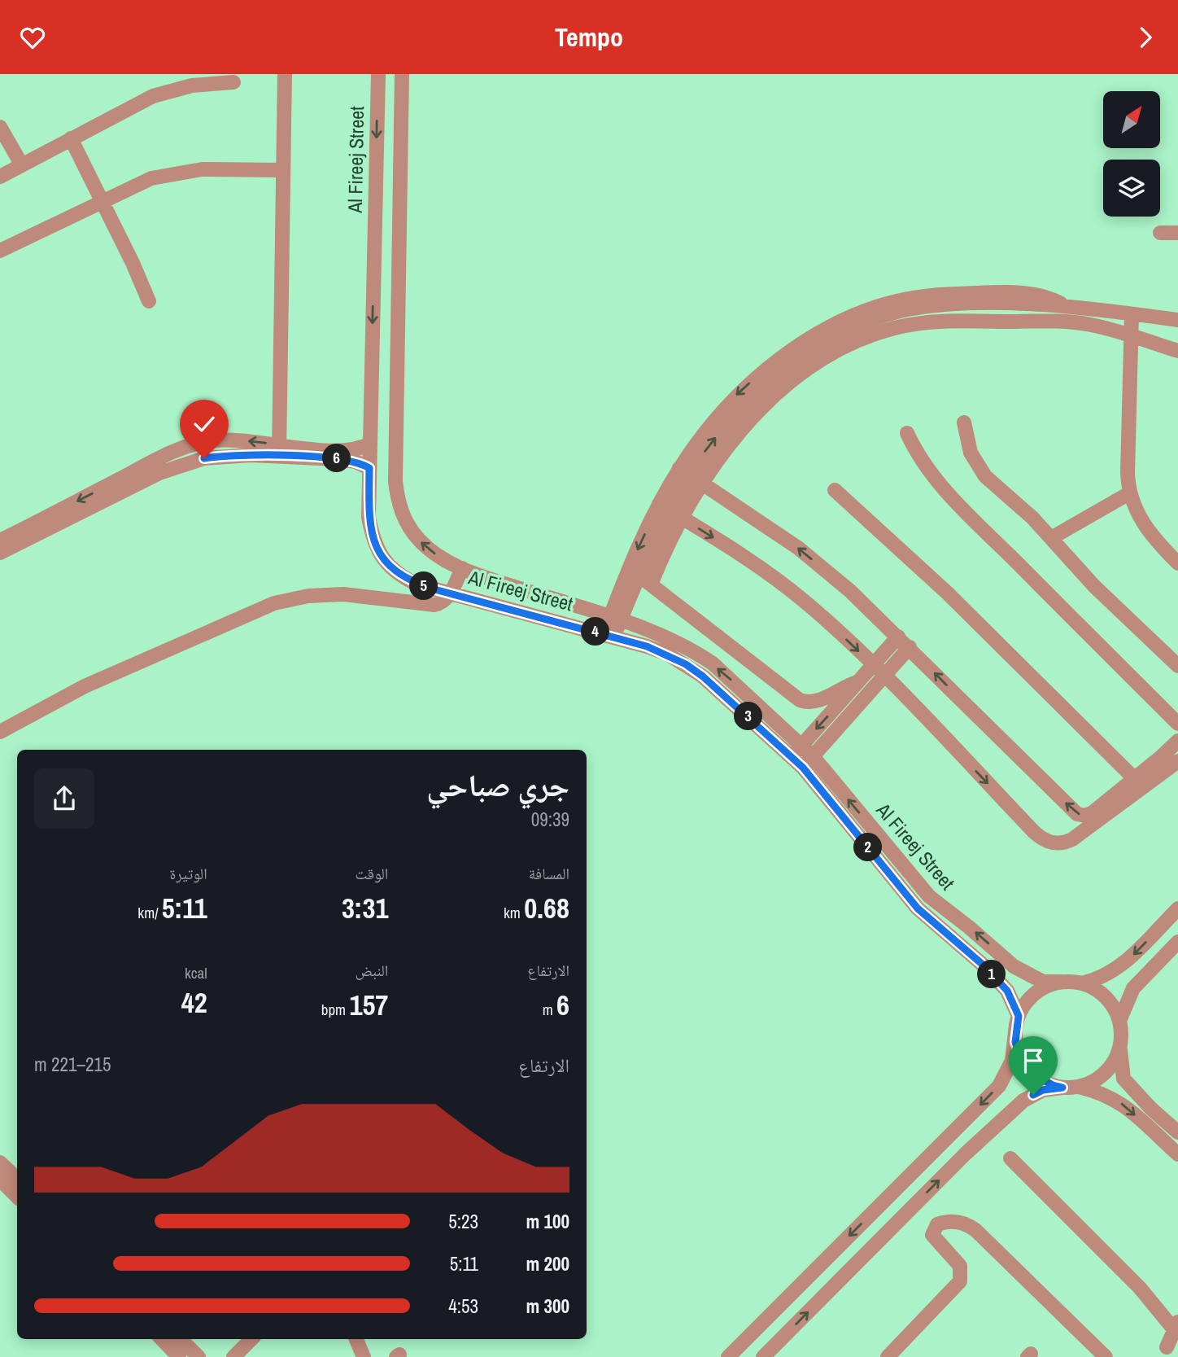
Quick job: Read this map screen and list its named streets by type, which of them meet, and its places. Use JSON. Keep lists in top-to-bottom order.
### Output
{
  "streets": {
    "street": ["Al Fireej Street"]
  },
  "north": "top right",
  "page": {
    "header": "Tempo",
    "pins": [
      "6",
      "5",
      "4",
      "3",
      "2",
      "1"
    ],
    "heading": ["جري صباحي", "09:39"],
    "stats": [
      ["المسافة", "0.68 km"],
      ["الوقت", "3:31"],
      ["الوتيرة", "5:11 /km"],
      ["الارتفاع", "6 m"],
      ["النبض", "157 bpm"],
      ["kcal", "42"]
    ],
    "chart": ["الارتفاع", "215–221 m"],
    "list": [
      {
        "name": "100 m",
        "note": "5:23"
      },
      {
        "name": "200 m",
        "note": "5:11"
      },
      {
        "name": "300 m",
        "note": "4:53"
      }
    ]
  }
}
